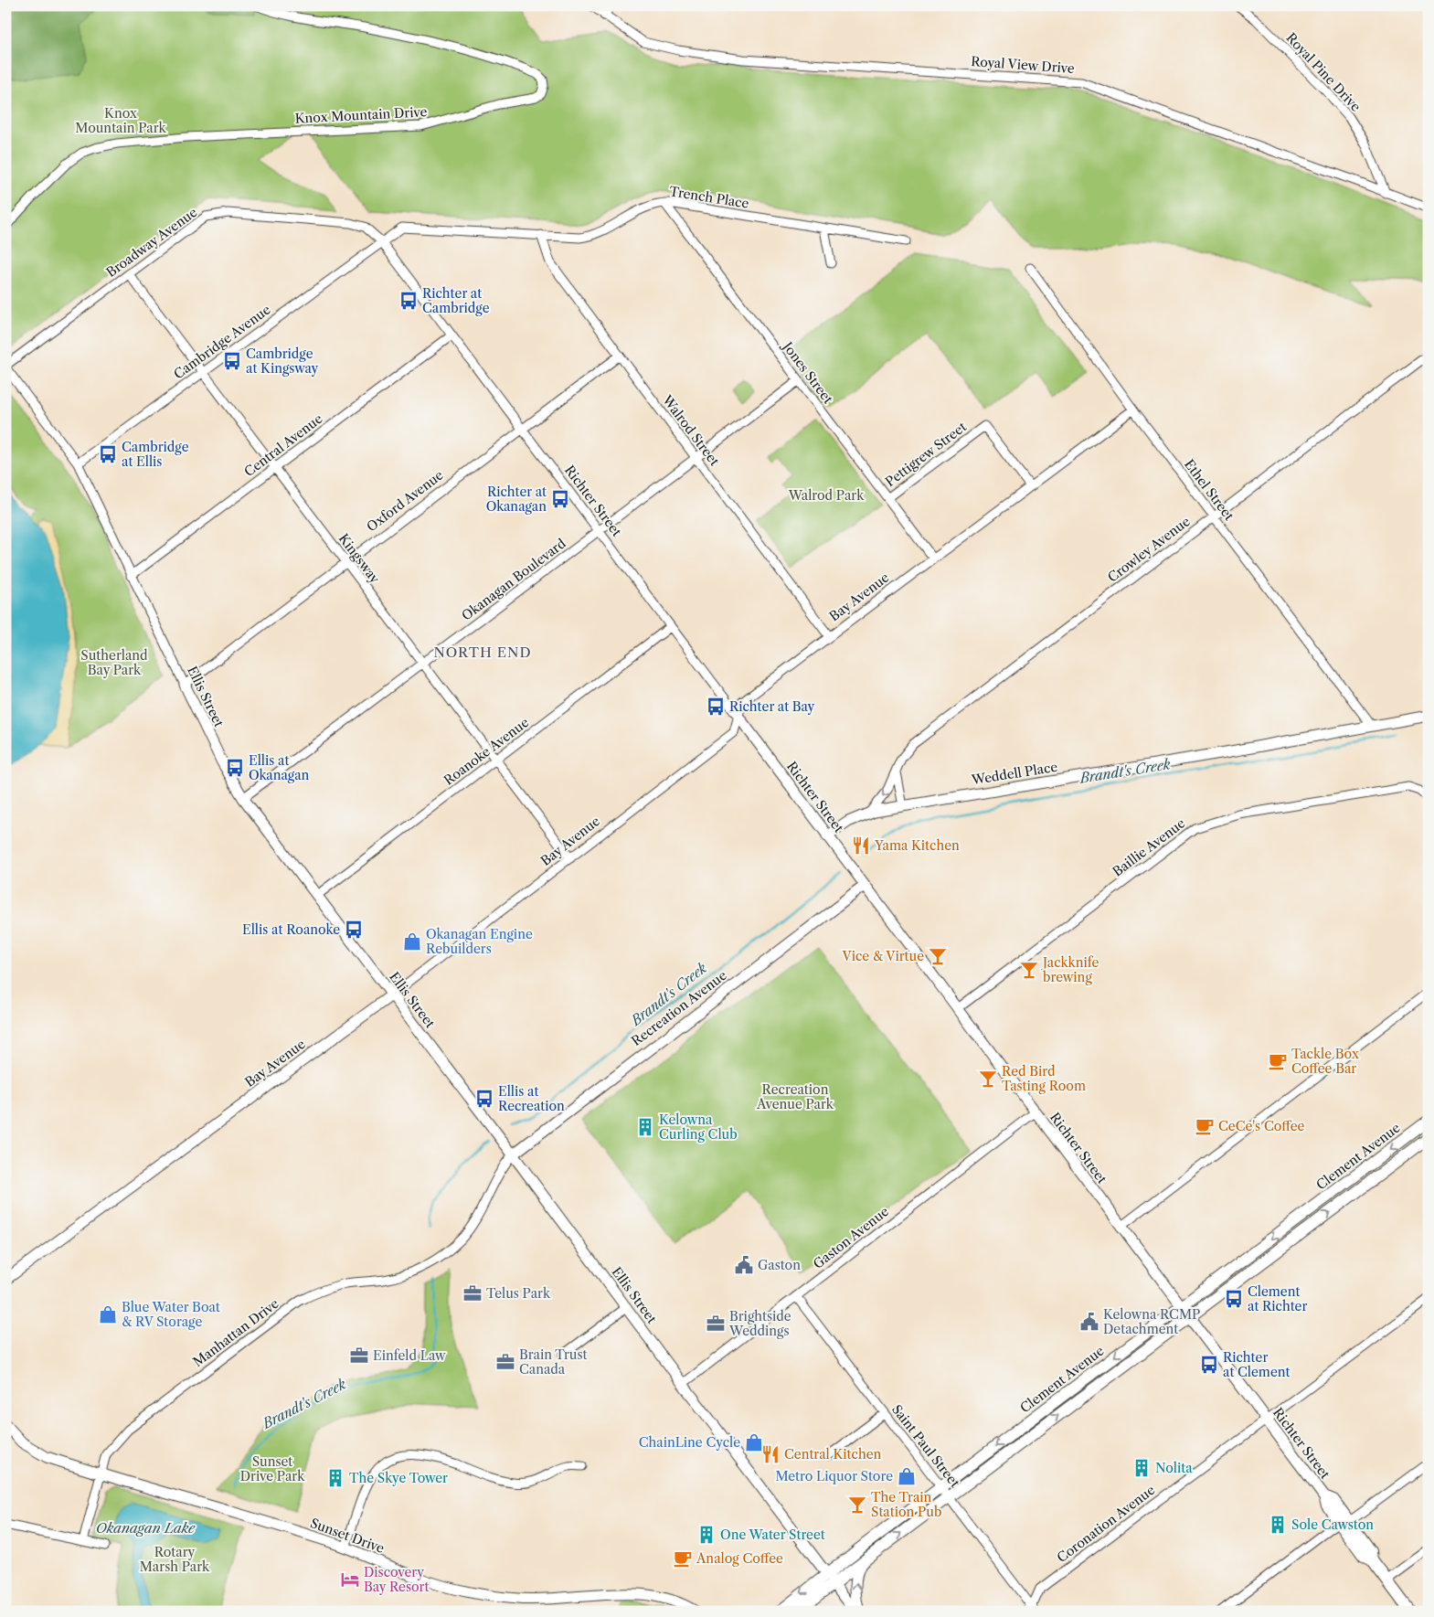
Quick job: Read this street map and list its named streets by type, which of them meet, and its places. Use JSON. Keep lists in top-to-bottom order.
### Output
{
  "streets": {
    "main road": ["Richter Street", "Clement Avenue"],
    "street": [
      "Royal View Drive",
      "Royal Pine Drive",
      "Knox Mountain Drive",
      "Trench Place",
      "Broadway Avenue",
      "Cambridge Avenue",
      "Jones Street",
      "Walrod Street",
      "Central Avenue",
      "Pettigrew Street",
      "Ethel Street",
      "Oxford Avenue",
      "Crowley Avenue",
      "Kingsway",
      "Okanagan Boulevard",
      "Bay Avenue",
      "Ellis Street",
      "Roanoke Avenue",
      "Weddell Place",
      "Baillie Avenue",
      "Recreation Avenue",
      "Gaston Avenue",
      "Manhattan Drive",
      "Saint Paul Street",
      "Coronation Avenue",
      "Sunset Drive"
    ]
  },
  "crossings": [
    ["Royal View Drive", "Royal Pine Drive"],
    ["Trench Place", "Cambridge Avenue"],
    ["Trench Place", "Jones Street"],
    ["Trench Place", "Walrod Street"],
    ["Trench Place", "Richter Street"],
    ["Broadway Avenue", "Richter Street"],
    ["Broadway Avenue", "Kingsway"],
    ["Broadway Avenue", "Ellis Street"],
    ["Cambridge Avenue", "Richter Street"],
    ["Cambridge Avenue", "Kingsway"],
    ["Cambridge Avenue", "Ellis Street"],
    ["Jones Street", "Pettigrew Street"],
    ["Jones Street", "Okanagan Boulevard"],
    ["Jones Street", "Bay Avenue"],
    ["Walrod Street", "Oxford Avenue"],
    ["Walrod Street", "Okanagan Boulevard"],
    ["Walrod Street", "Bay Avenue"],
    ["Central Avenue", "Richter Street"],
    ["Central Avenue", "Kingsway"],
    ["Central Avenue", "Ellis Street"],
    ["Pettigrew Street", "Bay Avenue"],
    ["Ethel Street", "Crowley Avenue"],
    ["Ethel Street", "Bay Avenue"],
    ["Ethel Street", "Weddell Place"],
    ["Oxford Avenue", "Richter Street"],
    ["Oxford Avenue", "Kingsway"],
    ["Oxford Avenue", "Ellis Street"],
    ["Richter Street", "Okanagan Boulevard"],
    ["Richter Street", "Bay Avenue"],
    ["Richter Street", "Roanoke Avenue"],
    ["Richter Street", "Weddell Place"],
    ["Richter Street", "Baillie Avenue"],
    ["Richter Street", "Recreation Avenue"],
    ["Richter Street", "Clement Avenue"],
    ["Richter Street", "Gaston Avenue"],
    ["Richter Street", "Coronation Avenue"],
    ["Crowley Avenue", "Weddell Place"],
    ["Kingsway", "Okanagan Boulevard"],
    ["Kingsway", "Bay Avenue"],
    ["Kingsway", "Roanoke Avenue"],
    ["Okanagan Boulevard", "Ellis Street"],
    ["Bay Avenue", "Ellis Street"],
    ["Ellis Street", "Roanoke Avenue"],
    ["Ellis Street", "Recreation Avenue"],
    ["Ellis Street", "Clement Avenue"],
    ["Ellis Street", "Gaston Avenue"],
    ["Ellis Street", "Manhattan Drive"],
    ["Recreation Avenue", "Manhattan Drive"],
    ["Clement Avenue", "Saint Paul Street"],
    ["Gaston Avenue", "Saint Paul Street"],
    ["Manhattan Drive", "Sunset Drive"],
    ["Saint Paul Street", "Coronation Avenue"]
  ],
  "districts": ["NORTH END"],
  "water": ["Brandt's Creek", "Okanagan Lake"],
  "parks": [
    "Knox Mountain Park",
    "Walrod Park",
    "Sutherland Bay Park",
    "Recreation Avenue Park",
    "Sunset Drive Park",
    "Rotary Marsh Park"
  ],
  "places": {
    "bus stop": [
      "Richter at Cambridge",
      "Cambridge at Kingsway",
      "Cambridge at Ellis",
      "Richter at Okanagan",
      "Richter at Bay",
      "Ellis at Okanagan",
      "Ellis at Roanoke",
      "Ellis at Recreation",
      "Clement at Richter",
      "Richter at Clement"
    ],
    "restaurant": ["Yama Kitchen", "Central Kitchen"],
    "shop": [
      "Okanagan Engine Rebuilders",
      "Blue Water Boat & RV Storage",
      "ChainLine Cycle",
      "Metro Liquor Store"
    ],
    "bar": [
      "Vice & Virtue",
      "Jackknife brewing",
      "Red Bird Tasting Room",
      "The Train Station Pub"
    ],
    "cafe": ["Tackle Box Coffee Bar", "CeCe's Coffee", "Analog Coffee"],
    "building": [
      "Kelowna Curling Club",
      "Nolita",
      "The Skye Tower",
      "Sole Cawston",
      "One Water Street"
    ],
    "public building": ["Gaston", "Kelowna RCMP Detachment"],
    "office": [
      "Telus Park",
      "Brightside Weddings",
      "Einfeld Law",
      "Brain Trust Canada"
    ],
    "hotel": ["Discovery Bay Resort"]
  }
}
